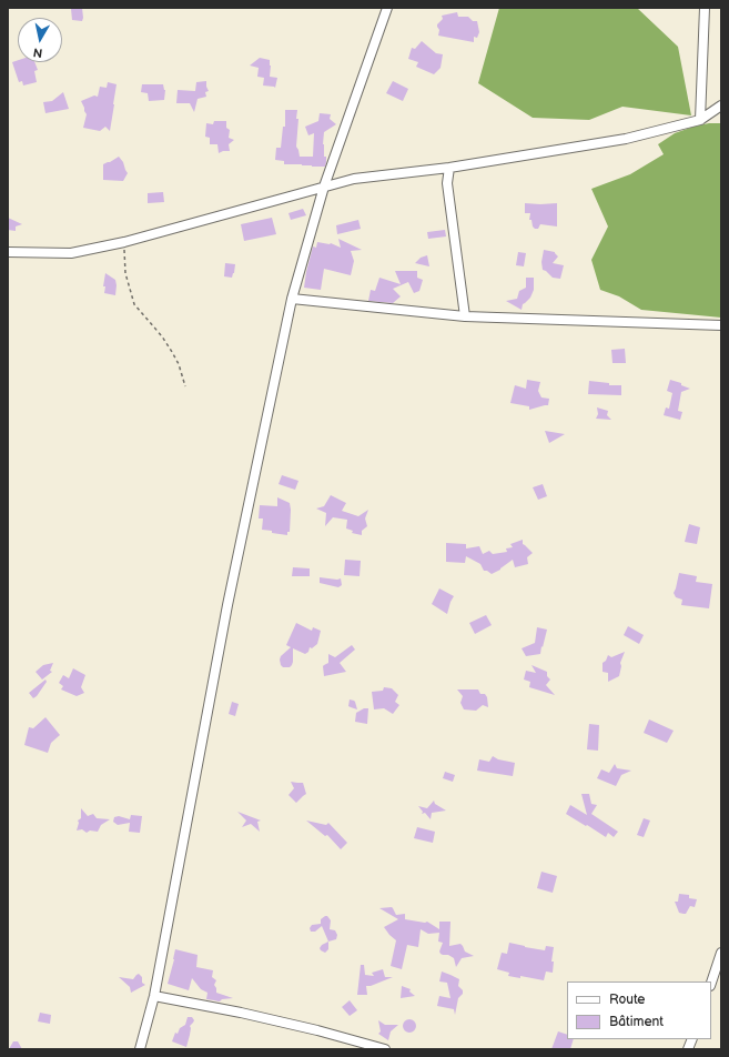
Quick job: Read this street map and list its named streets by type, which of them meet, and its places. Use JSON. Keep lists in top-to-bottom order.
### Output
{
  "legend": ["Route", "Bâtiment"],
  "north": "bottom"
}
